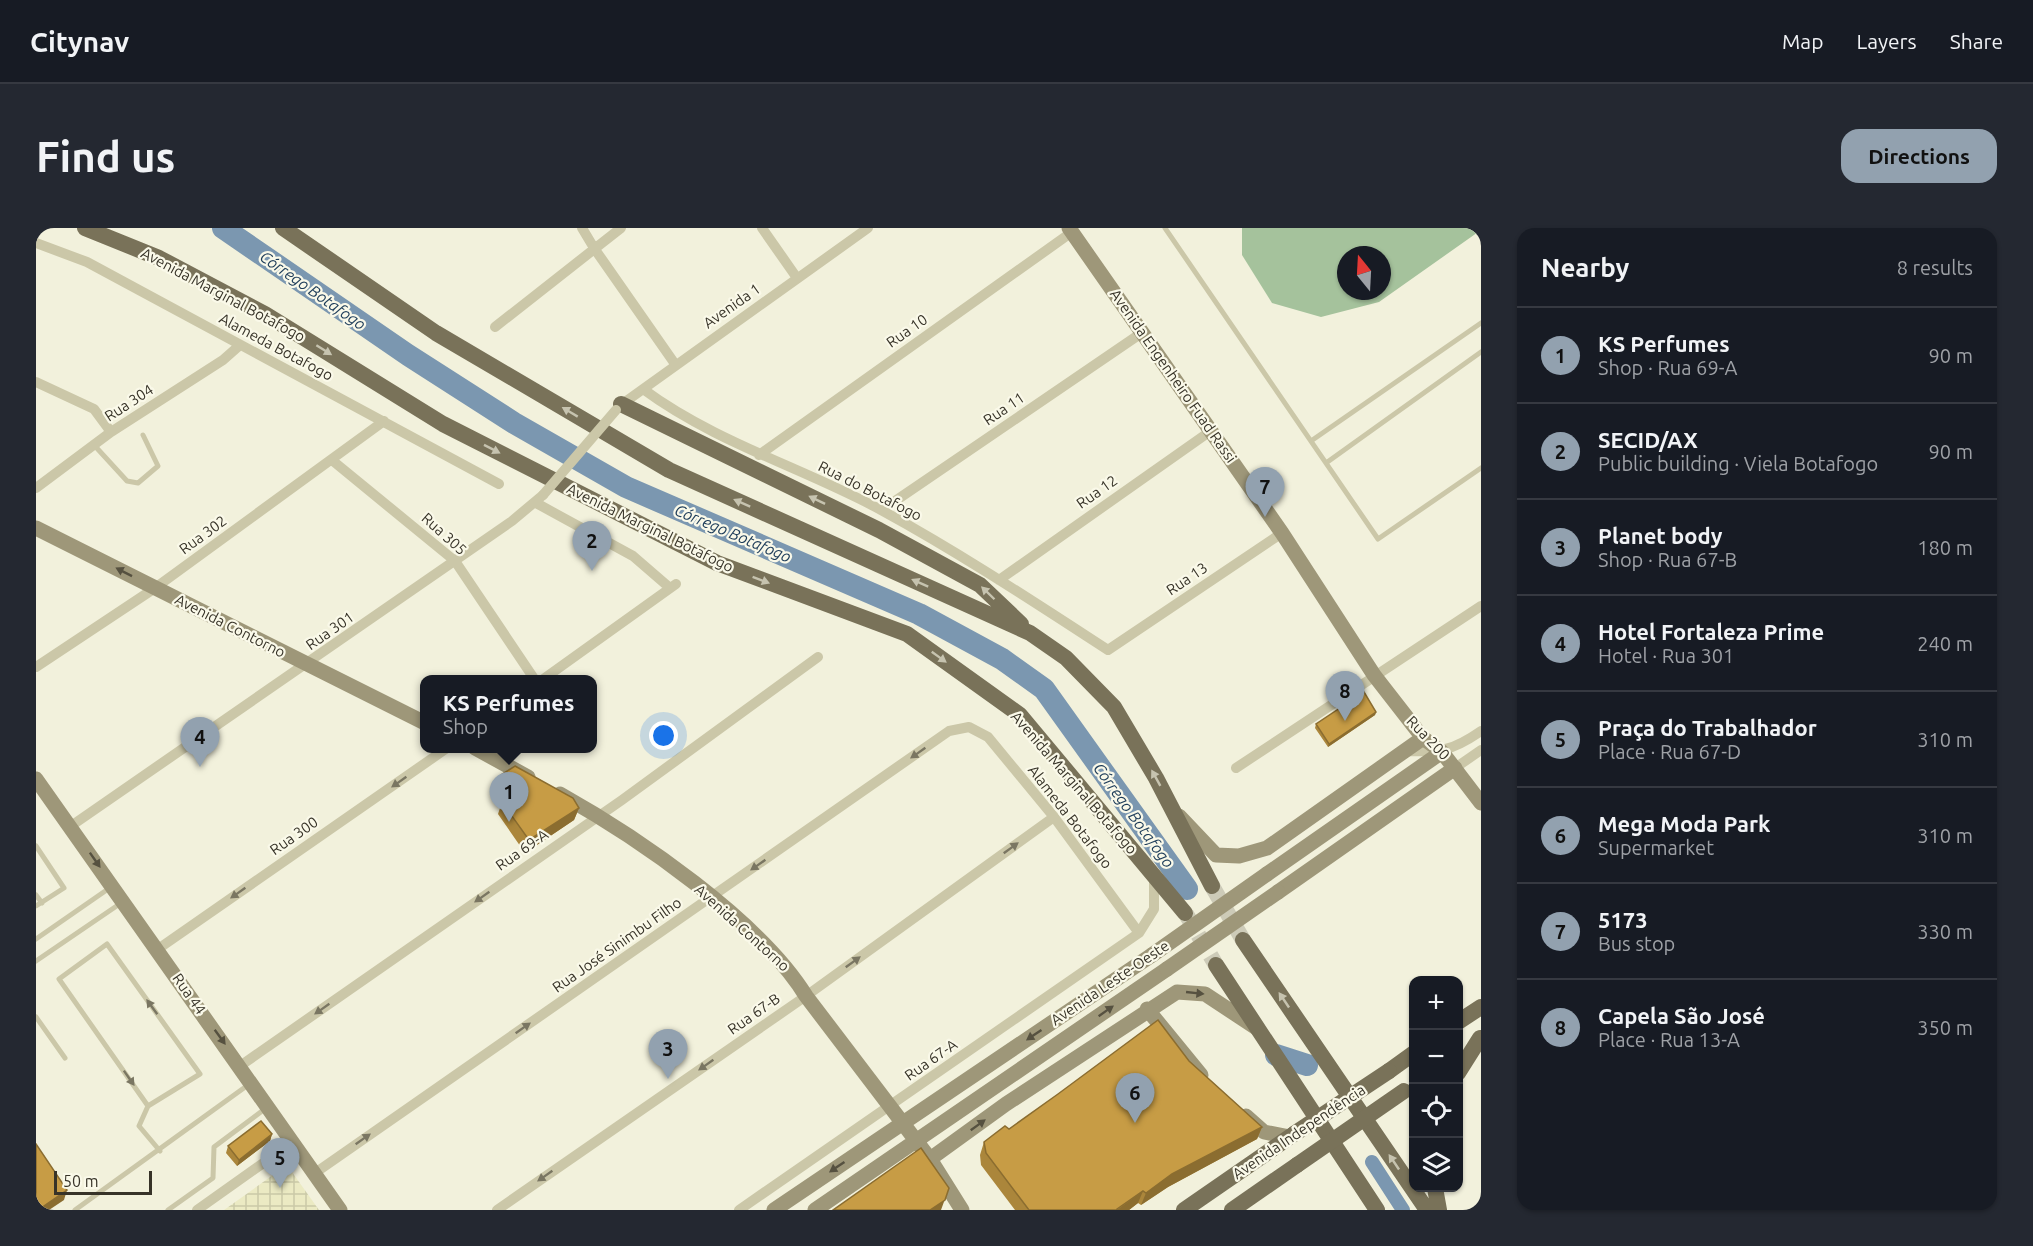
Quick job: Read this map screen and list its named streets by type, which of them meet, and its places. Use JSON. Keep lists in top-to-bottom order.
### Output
{
  "streets": {
    "main road": [
      "Avenida Marginal Botafogo",
      "Avenida Engenheiro Fuad Rassi",
      "Avenida Contorno",
      "Rua 200",
      "Avenida Leste-Oeste",
      "Rua 44",
      "Avenida Independência"
    ],
    "street": [
      "Avenida 1",
      "Rua 10",
      "Alameda Botafogo",
      "Rua 304",
      "Rua 11",
      "Rua do Botafogo",
      "Rua 12",
      "Rua 305",
      "Rua 302",
      "Rua 13",
      "Rua 301",
      "Rua 300",
      "Rua 69-A",
      "Rua José Sinimbu Filho",
      "Rua 67-B",
      "Rua 67-A"
    ]
  },
  "crossings": [
    ["Avenida 1", "Rua do Botafogo"],
    ["Avenida 1", "Rua 301"],
    ["Rua 10", "Avenida Engenheiro Fuad Rassi"],
    ["Rua 10", "Rua do Botafogo"],
    ["Alameda Botafogo", "Rua 304"],
    ["Alameda Botafogo", "Rua 302"],
    ["Alameda Botafogo", "Rua José Sinimbu Filho"],
    ["Alameda Botafogo", "Rua 67-B"],
    ["Alameda Botafogo", "Rua 67-A"],
    ["Avenida Engenheiro Fuad Rassi", "Rua 11"],
    ["Avenida Engenheiro Fuad Rassi", "Rua 12"],
    ["Avenida Engenheiro Fuad Rassi", "Rua 13"],
    ["Avenida Engenheiro Fuad Rassi", "Rua 200"],
    ["Rua 11", "Rua do Botafogo"],
    ["Rua do Botafogo", "Rua 12"],
    ["Rua do Botafogo", "Rua 13"],
    ["Rua 305", "Rua 302"],
    ["Rua 305", "Rua 301"],
    ["Rua 302", "Avenida Contorno"],
    ["Avenida Contorno", "Rua 301"],
    ["Avenida Contorno", "Rua 69-A"],
    ["Avenida Contorno", "Rua José Sinimbu Filho"],
    ["Avenida Contorno", "Avenida Leste-Oeste"],
    ["Avenida Contorno", "Rua 67-B"],
    ["Avenida Contorno", "Rua 67-A"],
    ["Rua 301", "Rua 44"],
    ["Rua 200", "Avenida Leste-Oeste"],
    ["Rua 300", "Rua 44"],
    ["Rua 69-A", "Rua 44"],
    ["Rua José Sinimbu Filho", "Rua 44"]
  ],
  "one_way": ["Rua 300", "Rua 69-A", "Rua 44"],
  "water": ["Córrego Botafogo"],
  "scale_bar": "50 m",
  "north": "top",
  "page": {
    "header": "Citynav",
    "nav": ["Map", "Layers", "Share"],
    "buttons": "Directions",
    "title": "Find us",
    "heading": ["Nearby", "8 results"],
    "list": [
      {
        "mark": "1",
        "name": "KS Perfumes",
        "note": "Shop · Rua 69-A",
        "value": "90 m"
      },
      {
        "mark": "2",
        "name": "SECID/AX",
        "note": "Public building · Viela Botafogo",
        "value": "90 m"
      },
      {
        "mark": "3",
        "name": "Planet body",
        "note": "Shop · Rua 67-B",
        "value": "180 m"
      },
      {
        "mark": "4",
        "name": "Hotel Fortaleza Prime",
        "note": "Hotel · Rua 301",
        "value": "240 m"
      },
      {
        "mark": "5",
        "name": "Praça do Trabalhador",
        "note": "Place · Rua 67-D",
        "value": "310 m"
      },
      {
        "mark": "6",
        "name": "Mega Moda Park",
        "note": "Supermarket",
        "value": "310 m"
      },
      {
        "mark": "7",
        "name": "5173",
        "note": "Bus stop",
        "value": "330 m"
      },
      {
        "mark": "8",
        "name": "Capela São José",
        "note": "Place · Rua 13-A",
        "value": "350 m"
      }
    ],
    "pins": [
      "7",
      "2",
      "8",
      "4",
      "1",
      "3",
      "6",
      "5"
    ],
    "popup": ["KS Perfumes", "Shop"],
    "map_buttons": ["+", "−"],
    "scale": "50 m"
  }
}
